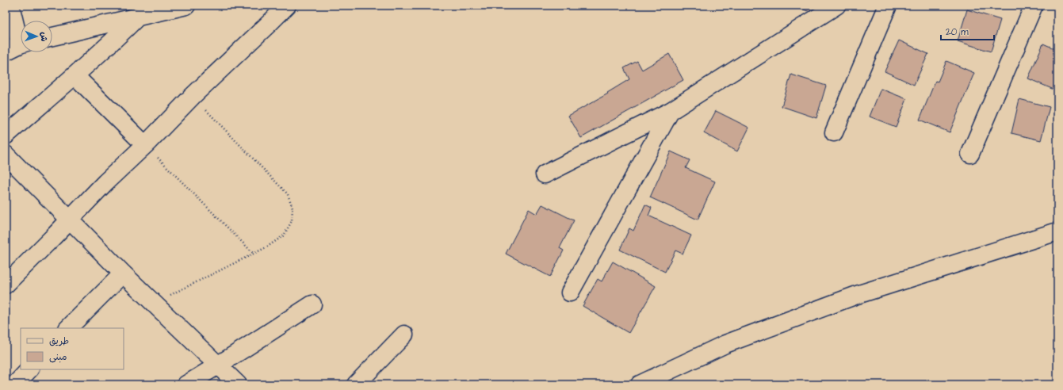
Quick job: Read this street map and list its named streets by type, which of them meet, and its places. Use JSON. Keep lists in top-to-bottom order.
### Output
{
  "legend": ["طريق", "مبنى"],
  "scale_bar": "20 m",
  "north": "right"
}
